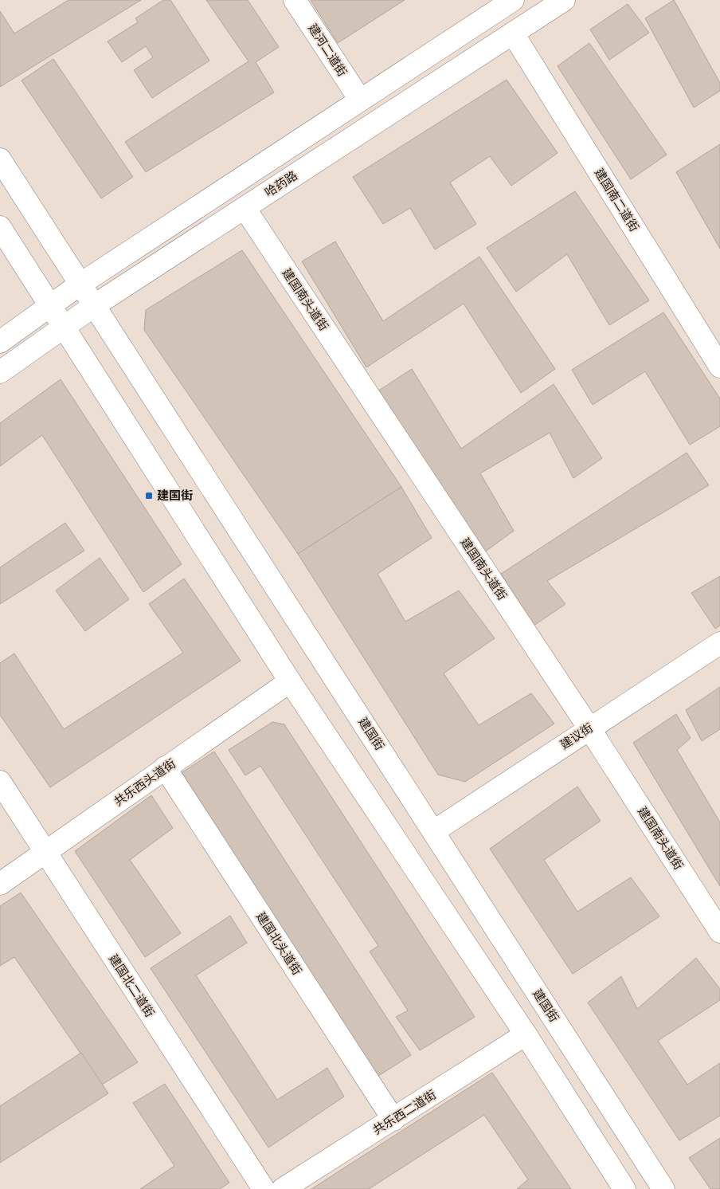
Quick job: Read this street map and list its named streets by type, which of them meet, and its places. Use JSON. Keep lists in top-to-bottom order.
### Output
{
  "streets": {
    "main road": [
      "建河二道街",
      "哈药路",
      "建国南二道街",
      "建国南头道街",
      "建国街",
      "建议街",
      "共乐西头道街",
      "建国北头道街",
      "建国北二道街",
      "共乐西二道街"
    ]
  },
  "crossings": [
    ["哈药路", "建国南二道街"],
    ["哈药路", "建国南头道街"],
    ["哈药路", "建国街"],
    ["建国南头道街", "建议街"],
    ["建国街", "建议街"],
    ["共乐西头道街", "建国北头道街"],
    ["共乐西头道街", "建国北二道街"],
    ["建国北头道街", "共乐西二道街"]
  ],
  "places": {
    "transit": ["建国街"]
  }
}
